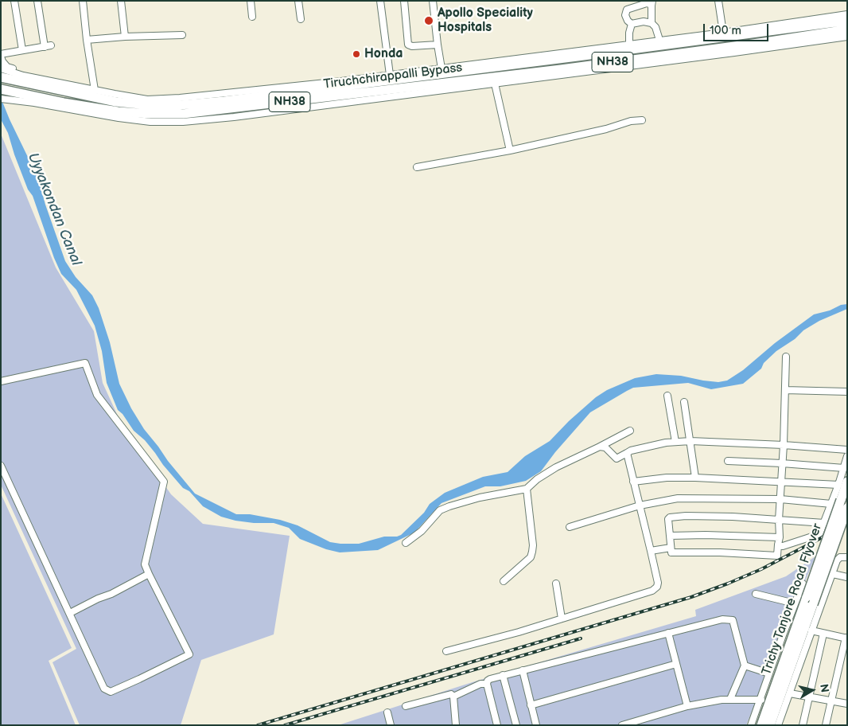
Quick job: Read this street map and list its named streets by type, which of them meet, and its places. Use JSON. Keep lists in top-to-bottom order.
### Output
{
  "streets": {
    "highway": ["NH38", "Tiruchchirappalli Bypass", "Trichy Tanjore Road Flyover"]
  },
  "crossings": [
    ["NH38", "Tiruchchirappalli Bypass"]
  ],
  "water": ["Uyyakondan Canal"],
  "places": ["Apollo Speciality Hospitals", "Honda"],
  "scale_bar": "100 m",
  "north": "right"
}
